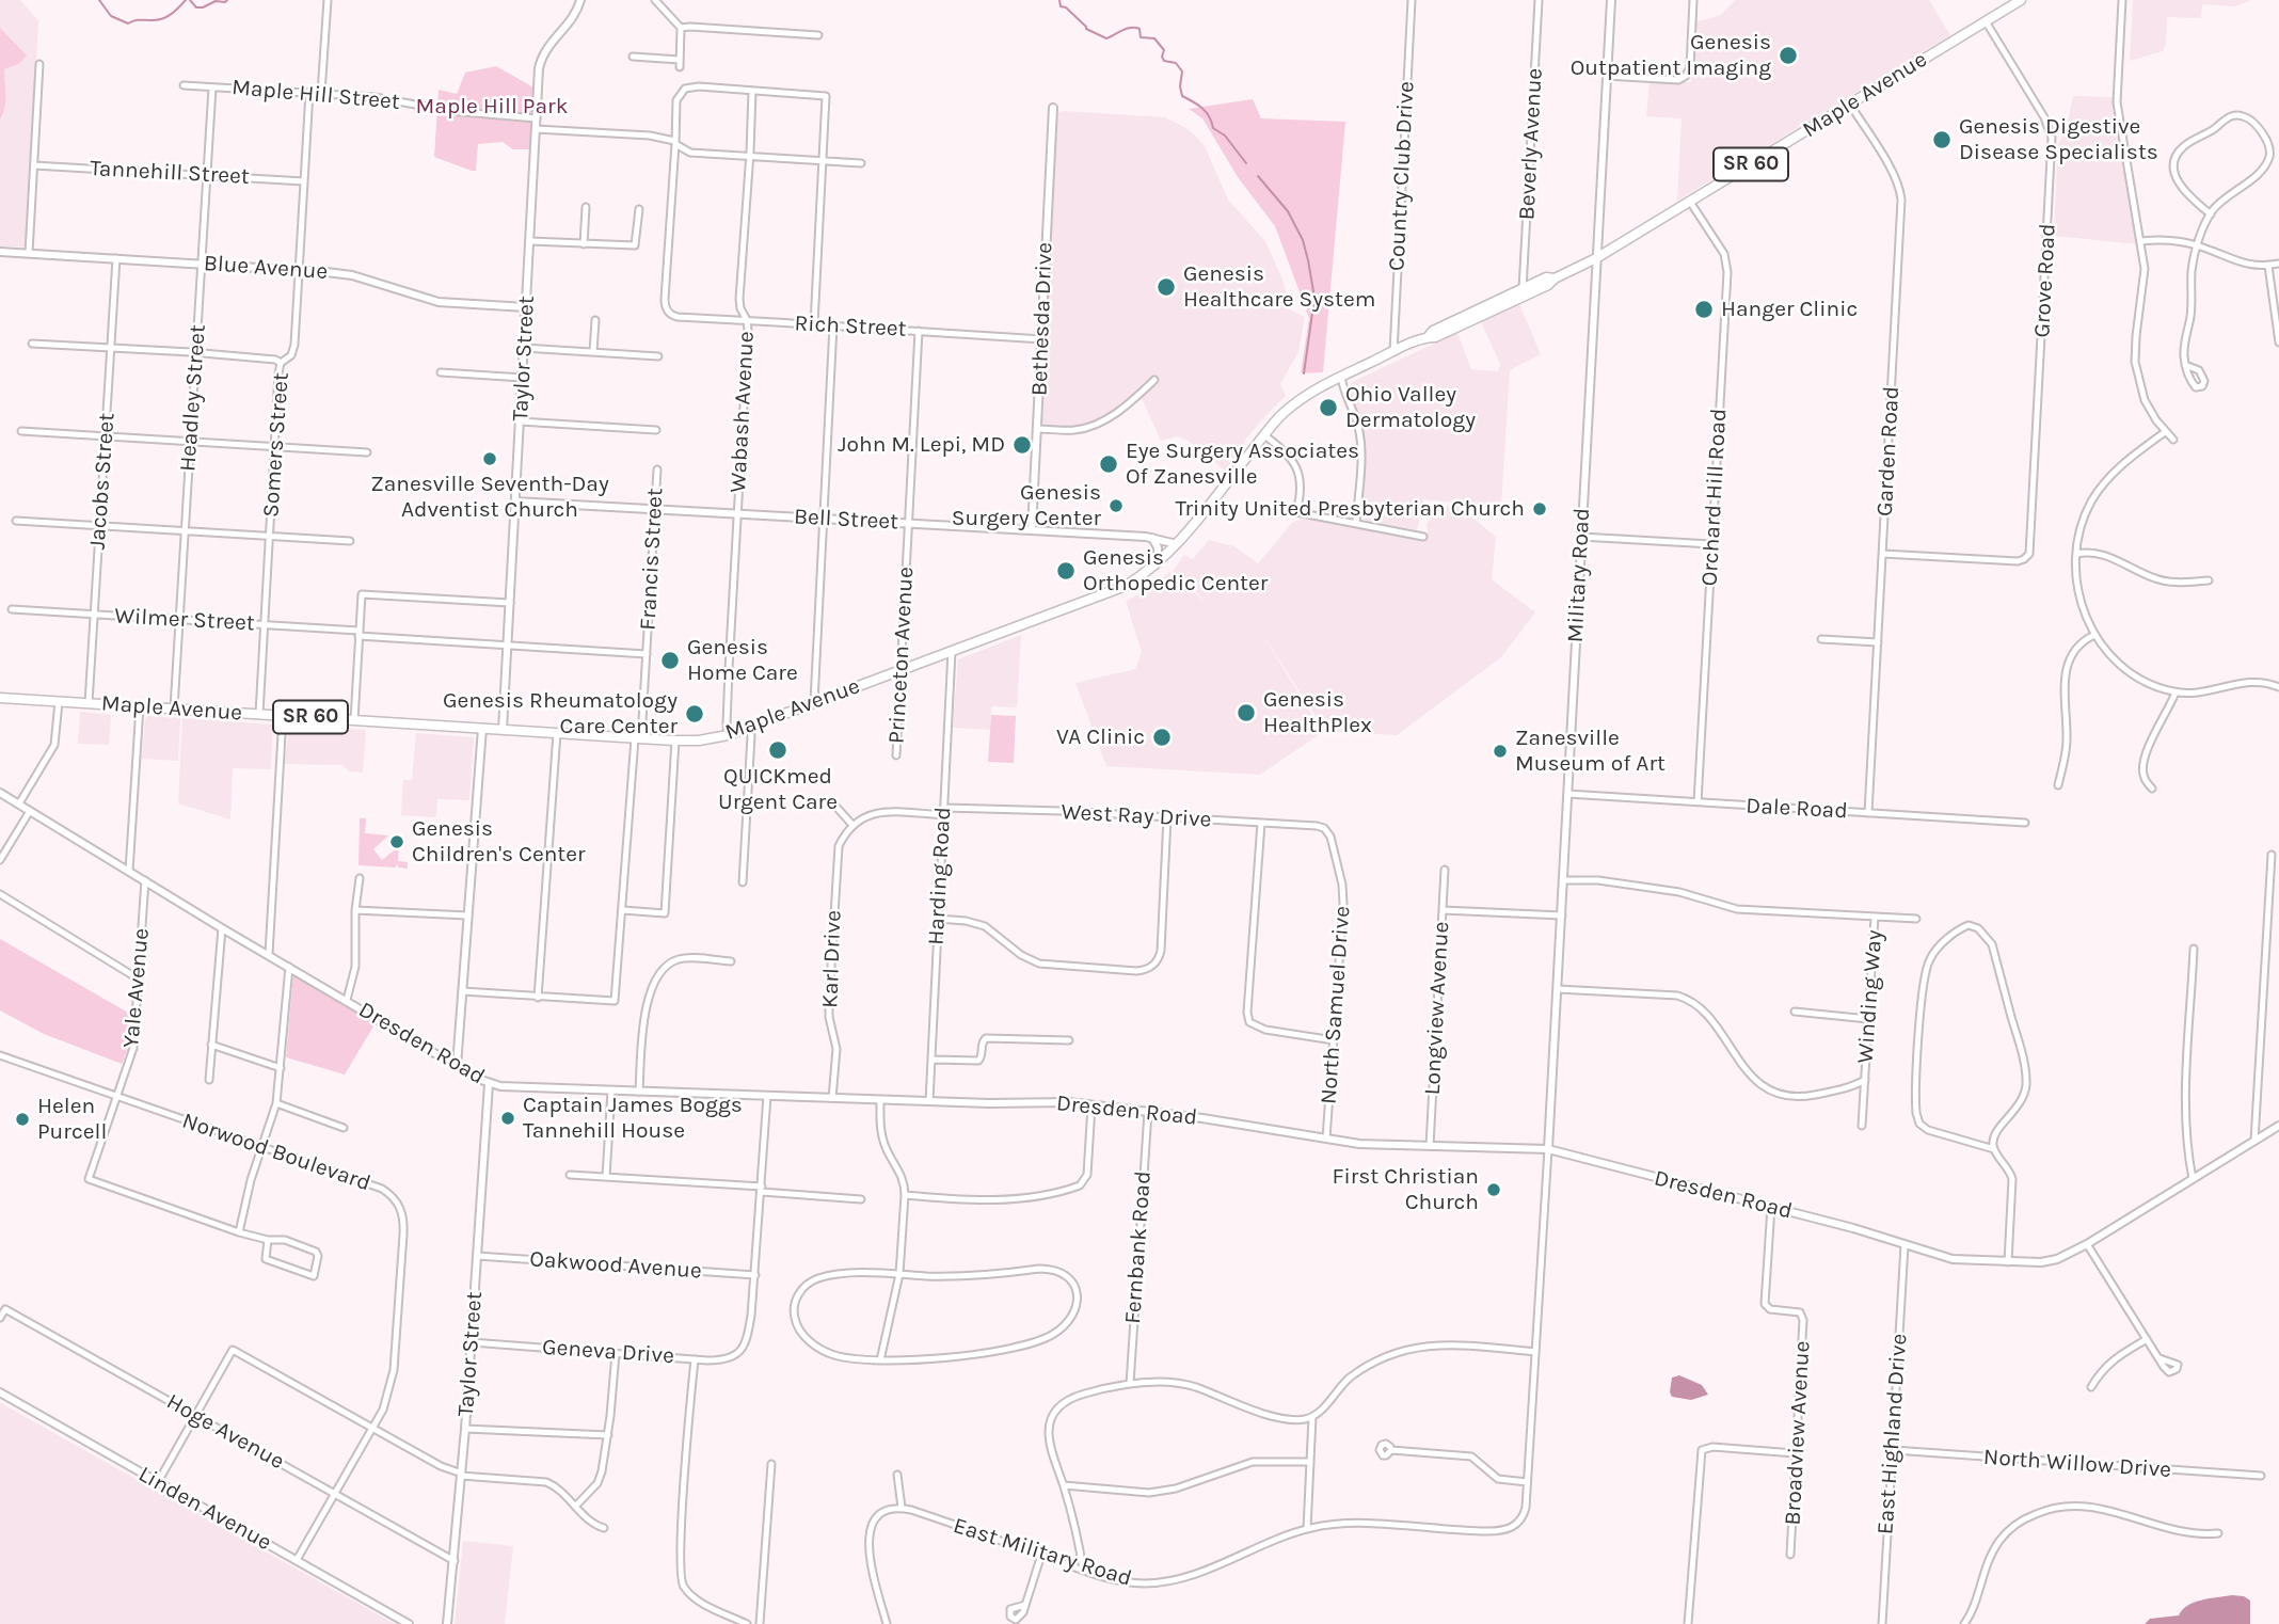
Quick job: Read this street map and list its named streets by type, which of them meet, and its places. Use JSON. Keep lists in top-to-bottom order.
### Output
{
  "streets": {
    "main road": ["Maple Avenue", "SR 60"],
    "street": [
      "Maple Hill Street",
      "Beverly Avenue",
      "Tannehill Street",
      "Country Club Drive",
      "Blue Avenue",
      "Grove Road",
      "Bethesda Drive",
      "Rich Street",
      "Taylor Street",
      "Headley Street",
      "Wabash Avenue",
      "Somers Street",
      "Garden Road",
      "Jacobs Street",
      "Orchard Hill Road",
      "Bell Street",
      "Francis Street",
      "Military Road",
      "Wilmer Street",
      "Princeton Avenue",
      "Dale Road",
      "West Ray Drive",
      "Harding Road",
      "Karl Drive",
      "Yale Avenue",
      "Winding Way",
      "North Samuel Drive",
      "Longview Avenue",
      "Dresden Road",
      "Norwood Boulevard",
      "Fernbank Road",
      "Oakwood Avenue",
      "Geneva Drive",
      "Hoge Avenue",
      "Broadview Avenue",
      "East Highland Drive",
      "North Willow Drive",
      "Linden Avenue",
      "East Military Road"
    ]
  },
  "crossings": [
    ["Maple Hill Street", "Taylor Street"],
    ["Maple Hill Street", "Headley Street"],
    ["Maple Hill Street", "Somers Street"],
    ["Maple Avenue", "Beverly Avenue"],
    ["Maple Avenue", "Country Club Drive"],
    ["Maple Avenue", "Grove Road"],
    ["Maple Avenue", "Taylor Street"],
    ["Maple Avenue", "Headley Street"],
    ["Maple Avenue", "Wabash Avenue"],
    ["Maple Avenue", "Somers Street"],
    ["Maple Avenue", "Garden Road"],
    ["Maple Avenue", "Jacobs Street"],
    ["Maple Avenue", "Orchard Hill Road"],
    ["Maple Avenue", "Bell Street"],
    ["Maple Avenue", "Francis Street"],
    ["Maple Avenue", "Military Road"],
    ["Maple Avenue", "Princeton Avenue"],
    ["Maple Avenue", "Harding Road"],
    ["Tannehill Street", "Headley Street"],
    ["Tannehill Street", "Somers Street"],
    ["Blue Avenue", "Taylor Street"],
    ["Blue Avenue", "Headley Street"],
    ["Blue Avenue", "Somers Street"],
    ["Blue Avenue", "Jacobs Street"],
    ["Grove Road", "Garden Road"],
    ["Bethesda Drive", "Rich Street"],
    ["Bethesda Drive", "Bell Street"],
    ["Rich Street", "Wabash Avenue"],
    ["Rich Street", "Princeton Avenue"],
    ["Taylor Street", "Bell Street"],
    ["Taylor Street", "Wilmer Street"],
    ["Taylor Street", "Dresden Road"],
    ["Taylor Street", "Oakwood Avenue"],
    ["Taylor Street", "Geneva Drive"],
    ["Taylor Street", "Hoge Avenue"],
    ["Headley Street", "Wilmer Street"],
    ["Wabash Avenue", "Bell Street"],
    ["Somers Street", "Wilmer Street"],
    ["Garden Road", "Dale Road"],
    ["Jacobs Street", "Wilmer Street"],
    ["Orchard Hill Road", "Dale Road"],
    ["Bell Street", "Francis Street"],
    ["Bell Street", "Princeton Avenue"],
    ["Francis Street", "Wilmer Street"],
    ["Military Road", "Dale Road"],
    ["Military Road", "Winding Way"],
    ["Military Road", "Dresden Road"],
    ["Military Road", "East Military Road"],
    ["West Ray Drive", "Harding Road"],
    ["West Ray Drive", "North Samuel Drive"],
    ["Harding Road", "Dresden Road"],
    ["Karl Drive", "Dresden Road"],
    ["Yale Avenue", "Dresden Road"],
    ["Yale Avenue", "Norwood Boulevard"],
    ["North Samuel Drive", "Dresden Road"],
    ["Longview Avenue", "Dresden Road"],
    ["Dresden Road", "Fernbank Road"],
    ["Dresden Road", "Broadview Avenue"],
    ["Dresden Road", "East Highland Drive"],
    ["Dresden Road", "East Military Road"],
    ["Norwood Boulevard", "Hoge Avenue"],
    ["Norwood Boulevard", "Linden Avenue"],
    ["Oakwood Avenue", "Geneva Drive"],
    ["East Highland Drive", "North Willow Drive"]
  ],
  "parks": ["Maple Hill Park"],
  "places": [
    "Genesis Outpatient Imaging",
    "Genesis Digestive Disease Specialists",
    "Genesis Healthcare System",
    "Hanger Clinic",
    "Ohio Valley Dermatology",
    "John M. Lepi, MD",
    "Zanesville Seventh-Day Adventist Church",
    "Eye Surgery Associates Of Zanesville",
    "Genesis Surgery Center",
    "Trinity United Presbyterian Church",
    "Genesis Orthopedic Center",
    "Genesis Home Care",
    "Genesis HealthPlex",
    "Genesis Rheumatology Care Center",
    "VA Clinic",
    "QUICKmed Urgent Care",
    "Zanesville Museum of Art",
    "Genesis Children's Center",
    "Captain James Boggs Tannehill House",
    "Helen Purcell",
    "First Christian Church"
  ]
}
